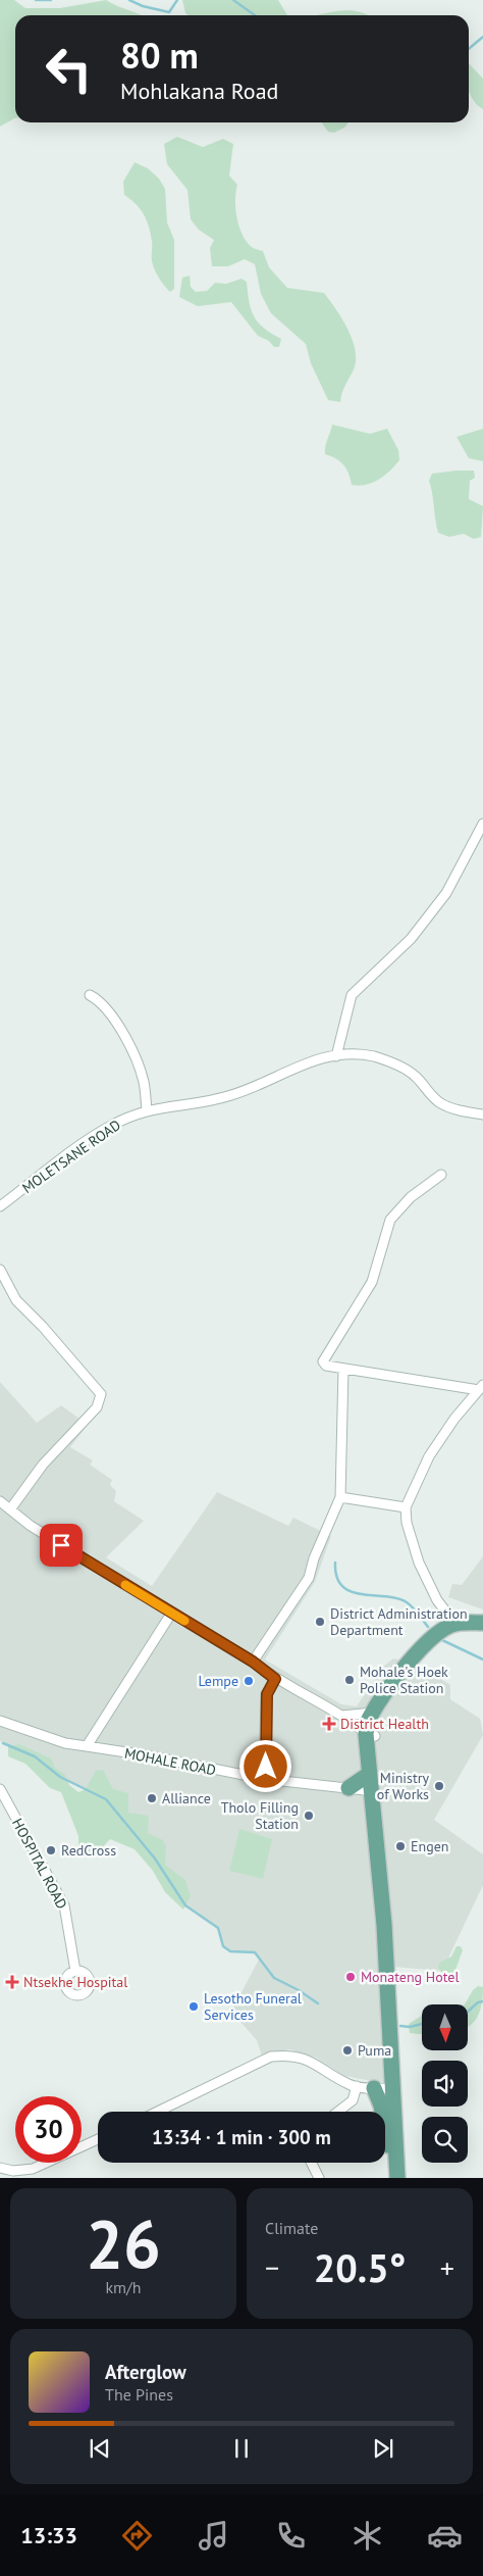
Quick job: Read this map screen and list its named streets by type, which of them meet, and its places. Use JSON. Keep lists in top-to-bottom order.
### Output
{
  "streets": {
    "street": ["MOLETSANE ROAD", "MOHALE ROAD", "HOSPITAL ROAD"]
  },
  "places": {
    "other": [
      "District Administration Department",
      "Mohale's Hoek Police Station",
      "Lempe",
      "Ministry of Works",
      "Alliance",
      "Tholo Filling Station",
      "Engen",
      "RedCross",
      "Monateng Hotel",
      "Lesotho Funeral Services",
      "Puma"
    ],
    "health": ["District Health", "Ntsekhe Hospital"]
  },
  "north": "bottom",
  "page": {
    "turn": ["80 m", "Mohlakana Road"],
    "limit": "30",
    "trip": "13:34 · 1 min · 300 m",
    "tile": [
      ["26", "km/h"],
      "Climate"
    ],
    "heat": ["−", "20.5°", "+"],
    "song": ["Afterglow", "The Pines"],
    "tabs": "13:33"
  }
}
